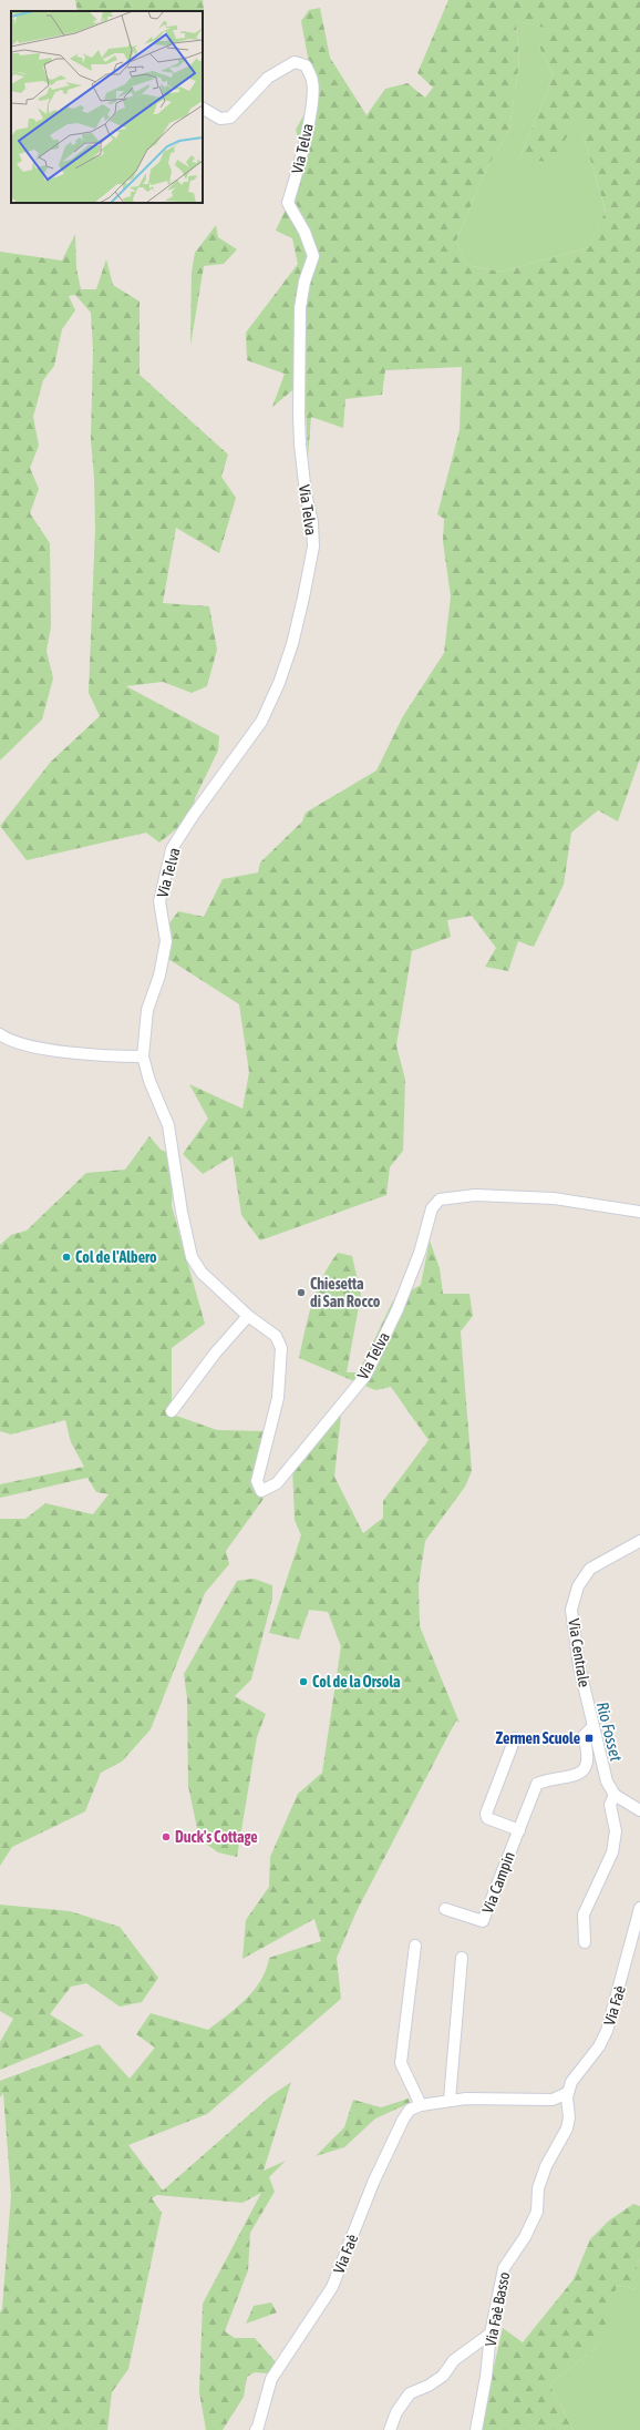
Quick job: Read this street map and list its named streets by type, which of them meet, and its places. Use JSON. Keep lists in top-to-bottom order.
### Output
{
  "streets": {
    "street": [
      "Via Telva",
      "Via Centrale",
      "Via Campin",
      "Via Faè",
      "Via Faè Basso"
    ]
  },
  "crossings": [
    ["Via Centrale", "Via Campin"],
    ["Via Faè", "Via Faè Basso"]
  ],
  "water": ["Rio Fosset"],
  "places": {
    "other": [
      "Col de l'Albero",
      "Chiesetta di San Rocco",
      "Col de la Orsola",
      "Duck's Cottage"
    ],
    "transit": ["Zermen Scuole"]
  }
}
